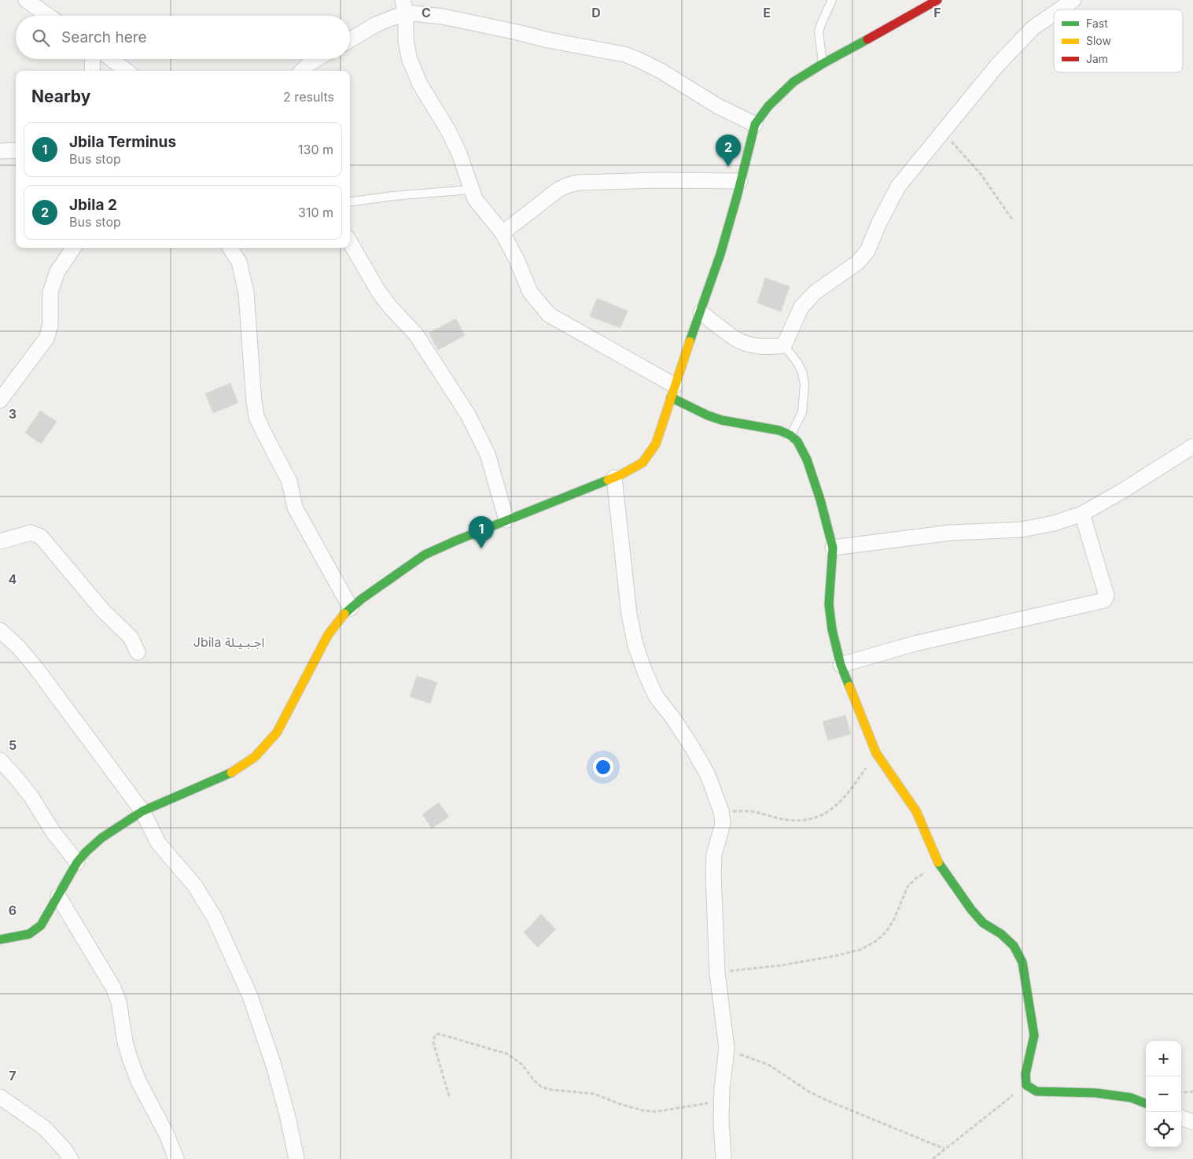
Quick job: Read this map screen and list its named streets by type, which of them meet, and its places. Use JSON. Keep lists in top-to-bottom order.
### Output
{
  "districts": ["Jbila اجـبـيـلة"],
  "legend": ["Fast", "Slow", "Jam"],
  "page": {
    "search": "Search here",
    "heading": ["Nearby", "2 results"],
    "list": [
      {
        "mark": "1",
        "name": "Jbila Terminus",
        "note": "Bus stop",
        "value": "130 m"
      },
      {
        "mark": "2",
        "name": "Jbila 2",
        "note": "Bus stop",
        "value": "310 m"
      }
    ],
    "pins": ["2", "1"],
    "map_buttons": ["+", "−"]
  },
  "grid": {
    "columns": [
      "C",
      "D",
      "E",
      "F"
    ],
    "rows": [
      "3",
      "4",
      "5",
      "6",
      "7"
    ]
  }
}
